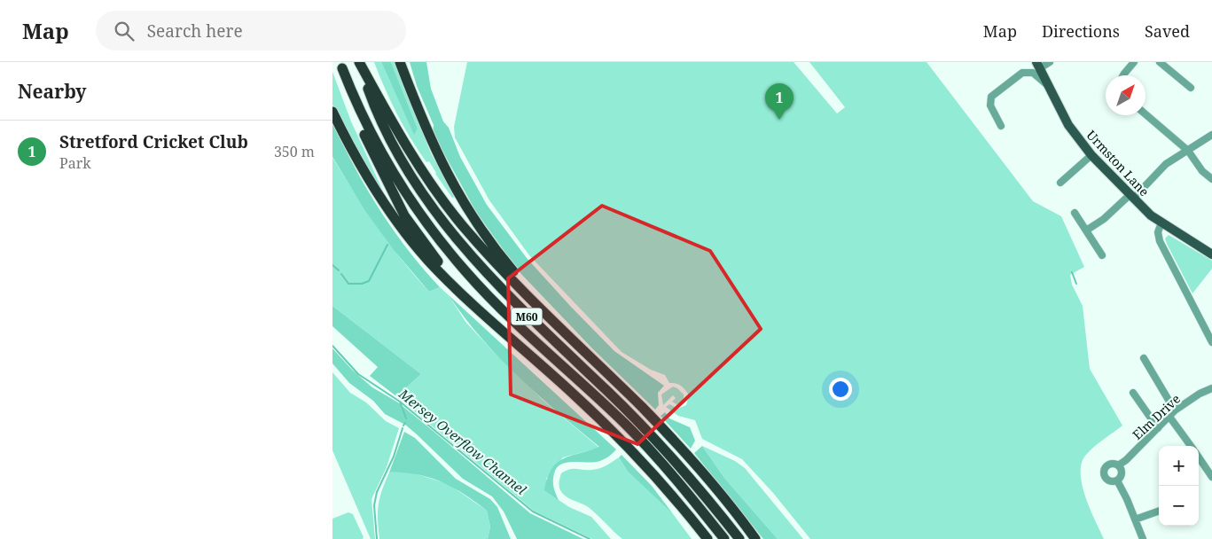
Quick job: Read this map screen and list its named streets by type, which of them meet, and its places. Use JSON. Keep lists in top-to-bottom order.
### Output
{
  "streets": {
    "highway": ["M60"],
    "main road": ["Urmston Lane"],
    "street": ["Elm Drive"]
  },
  "water": ["Mersey Overflow Channel"],
  "north": "top right",
  "page": {
    "header": "Map",
    "search": "Search here",
    "nav": ["Map", "Directions", "Saved"],
    "heading": "Nearby",
    "pins": "1",
    "list": [
      {
        "mark": "1",
        "name": "Stretford Cricket Club",
        "note": "Park",
        "value": "350 m"
      }
    ],
    "map_buttons": ["+", "−"]
  }
}
